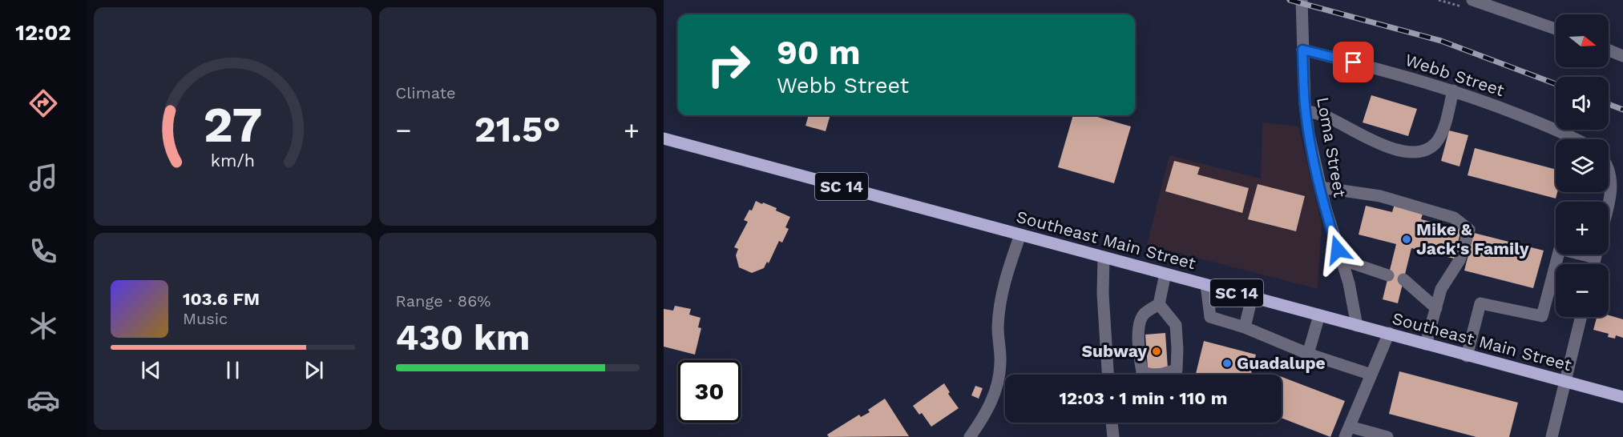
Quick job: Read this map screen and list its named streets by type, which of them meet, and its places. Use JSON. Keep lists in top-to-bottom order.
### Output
{
  "streets": {
    "main road": ["SC 14", "Southeast Main Street"],
    "street": ["Webb Street", "Loma Street"]
  },
  "crossings": [
    ["Webb Street", "Loma Street"],
    ["Loma Street", "Southeast Main Street"]
  ],
  "places": ["Mike & Jack's Family", "Subway", "Guadalupe"],
  "north": "right",
  "page": {
    "tabs": "12:02",
    "tile": [
      "Climate",
      ["Range · 86%", "430 km"]
    ],
    "map_buttons": ["+", "−"],
    "turn": ["90 m", "Webb Street"],
    "heat": ["−", "21.5°", "+"],
    "song": ["103.6 FM", "Music"],
    "limit": "30",
    "trip": "12:03 · 1 min · 110 m",
    "gauge": ["27", "km/h"]
  }
}
